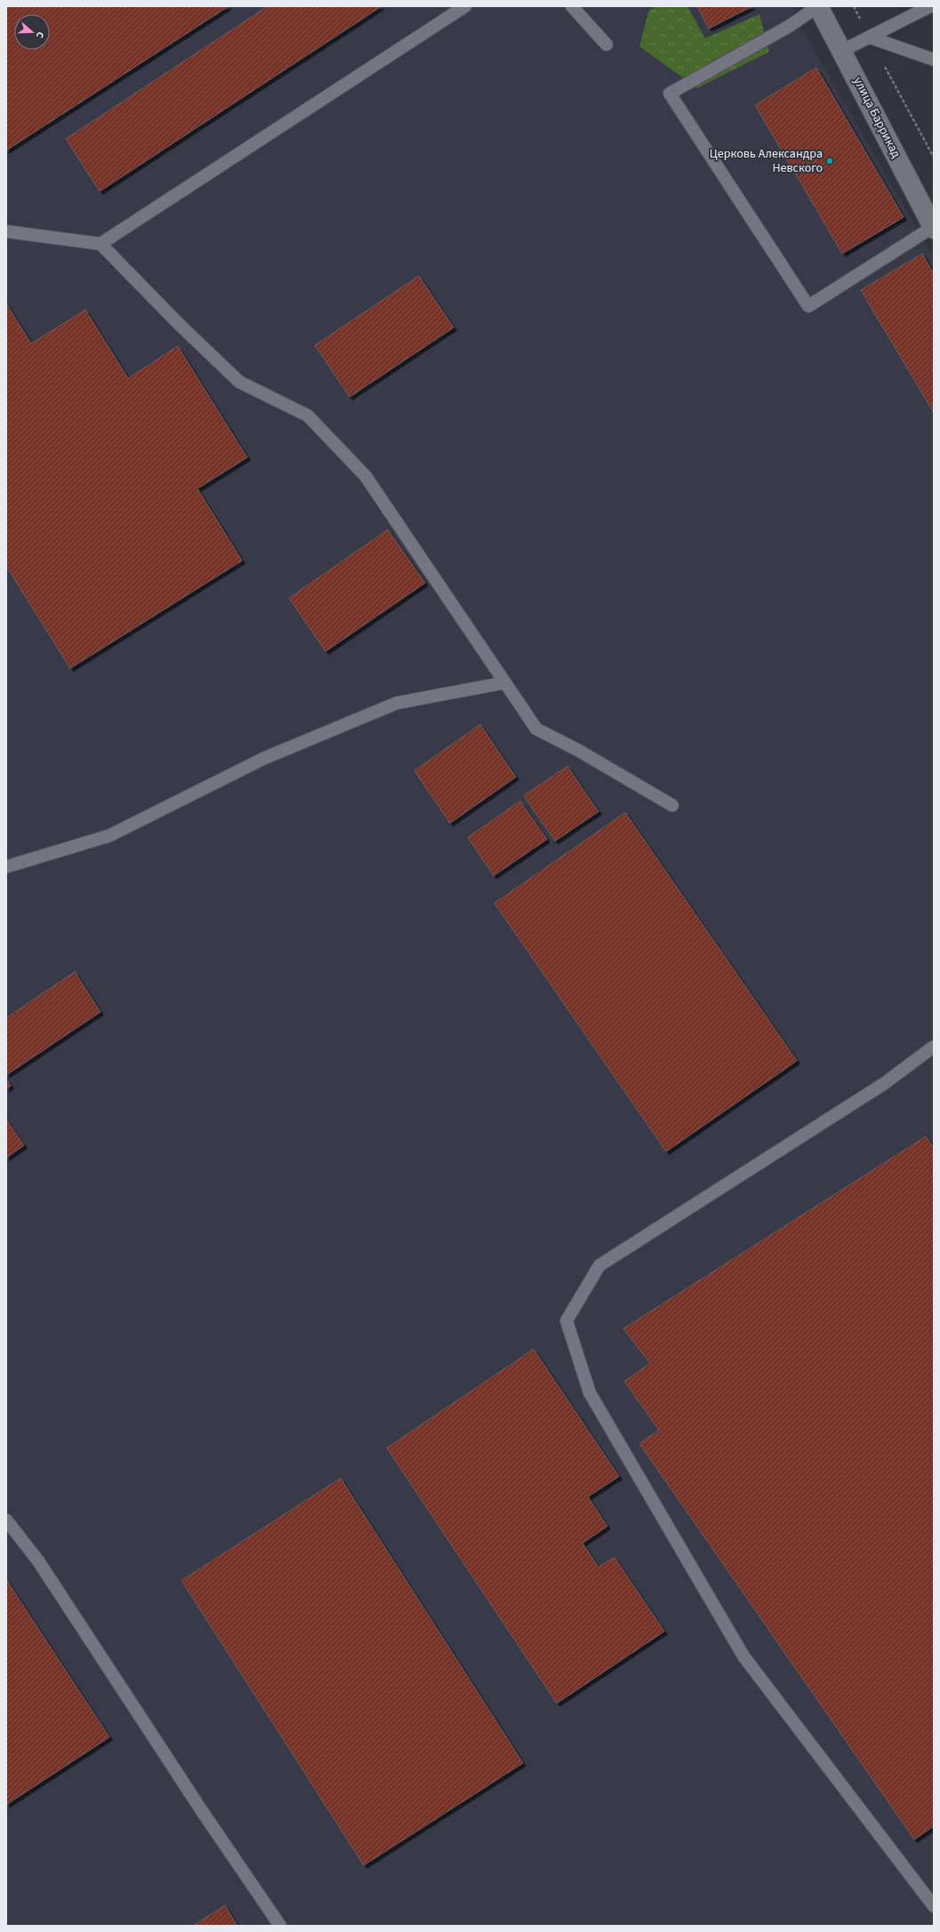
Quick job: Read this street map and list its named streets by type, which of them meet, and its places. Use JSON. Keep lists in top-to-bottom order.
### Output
{
  "streets": {
    "street": ["улица Баррикад"]
  },
  "places": ["Церковь Александра Невского"],
  "north": "right"
}
